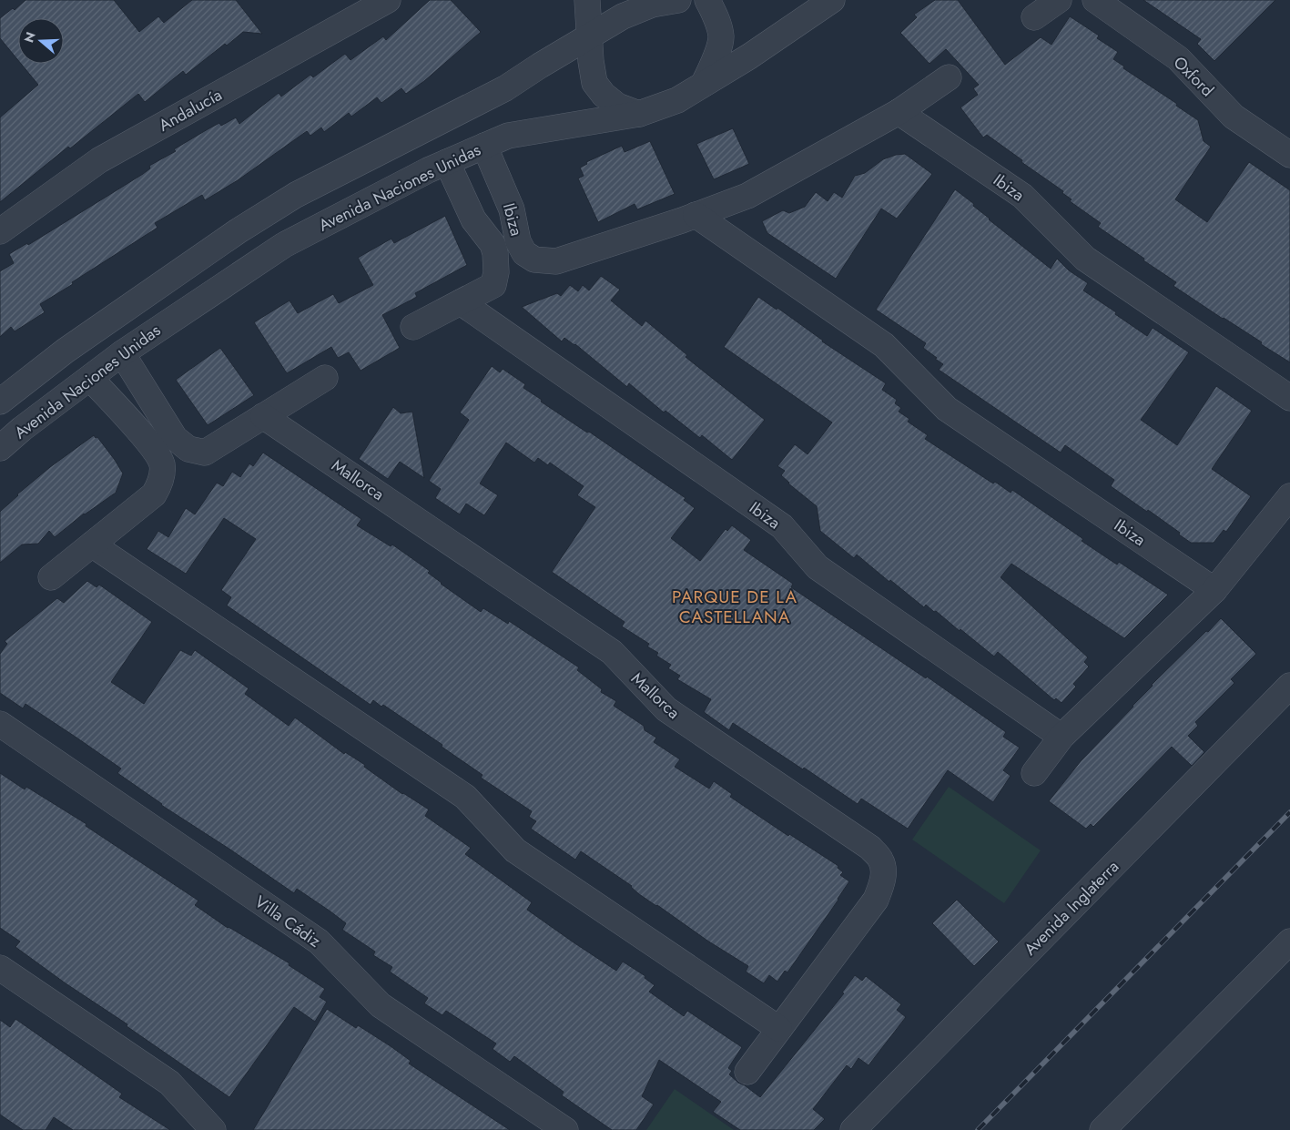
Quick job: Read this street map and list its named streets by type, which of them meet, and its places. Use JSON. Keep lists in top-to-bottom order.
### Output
{
  "streets": {
    "street": [
      "Oxford",
      "Andalucía",
      "Avenida Naciones Unidas",
      "Ibiza",
      "Mallorca",
      "Avenida Inglaterra",
      "Villa Cádiz"
    ]
  },
  "crossings": [
    ["Avenida Naciones Unidas", "Ibiza"]
  ],
  "districts": ["PARQUE DE LA CASTELLANA"],
  "north": "left"
}
